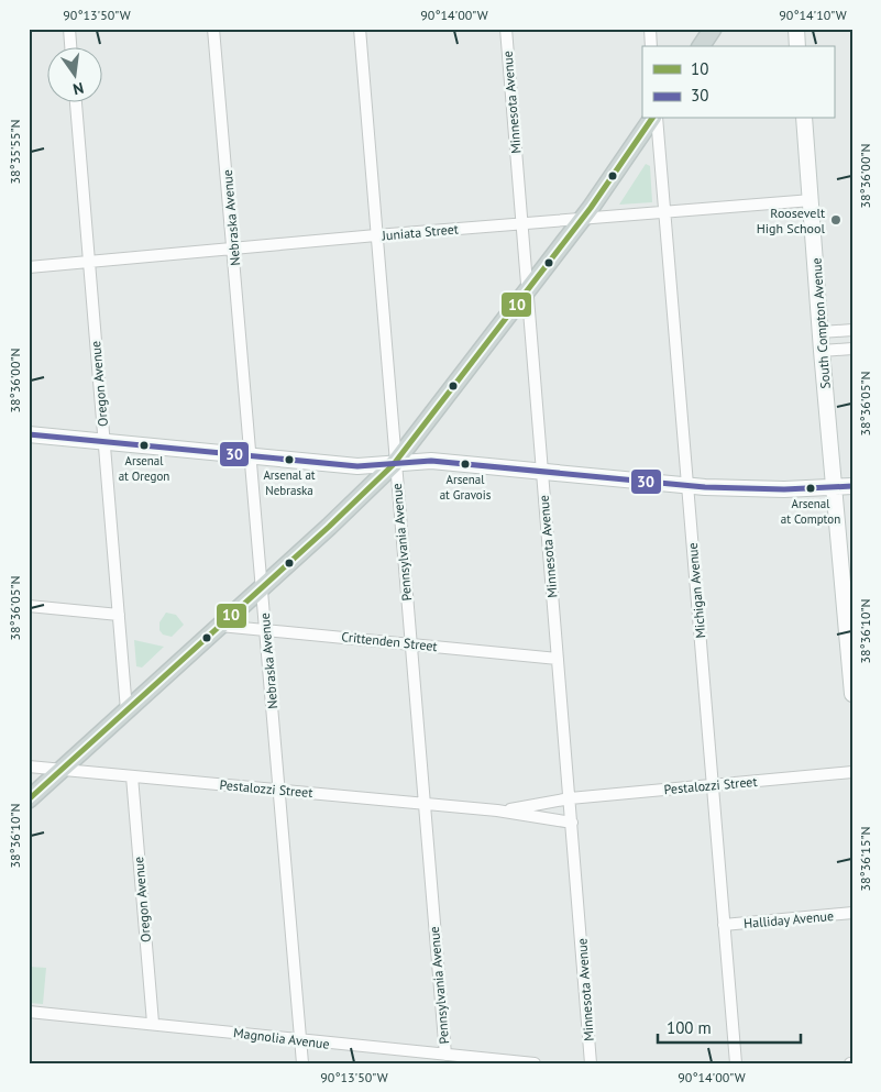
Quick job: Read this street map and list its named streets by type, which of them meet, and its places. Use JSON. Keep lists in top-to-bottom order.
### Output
{
  "streets": {
    "main road": ["South Compton Avenue"],
    "street": [
      "Minnesota Avenue",
      "Nebraska Avenue",
      "Juniata Street",
      "Oregon Avenue",
      "Pennsylvania Avenue",
      "Michigan Avenue",
      "Crittenden Street",
      "Pestalozzi Street",
      "Halliday Avenue",
      "Magnolia Avenue"
    ]
  },
  "crossings": [
    ["Minnesota Avenue", "Juniata Street"],
    ["Minnesota Avenue", "Crittenden Street"],
    ["Minnesota Avenue", "Pestalozzi Street"],
    ["Nebraska Avenue", "Juniata Street"],
    ["Nebraska Avenue", "Crittenden Street"],
    ["Nebraska Avenue", "Pestalozzi Street"],
    ["Nebraska Avenue", "Magnolia Avenue"],
    ["Juniata Street", "South Compton Avenue"],
    ["Juniata Street", "Oregon Avenue"],
    ["Juniata Street", "Pennsylvania Avenue"],
    ["Juniata Street", "Michigan Avenue"],
    ["Oregon Avenue", "Pestalozzi Street"],
    ["Oregon Avenue", "Magnolia Avenue"],
    ["Pennsylvania Avenue", "Crittenden Street"],
    ["Pennsylvania Avenue", "Pestalozzi Street"],
    ["Pennsylvania Avenue", "Magnolia Avenue"],
    ["Michigan Avenue", "Pestalozzi Street"],
    ["Michigan Avenue", "Halliday Avenue"]
  ],
  "places": [
    "Roosevelt High School",
    "Arsenal at Oregon",
    "Arsenal at Nebraska",
    "Arsenal at Gravois",
    "Arsenal at Compton"
  ],
  "lines": ["transit line 10", "transit line 30"],
  "legend": ["10", "30"],
  "scale_bar": "100 m",
  "north": "bottom",
  "coordinates": [
    "90°13'50\"W",
    "90°14'00\"W",
    "90°14'10\"W",
    "38°35'55\"N",
    "38°36'00\"N",
    "38°36'05\"N",
    "38°36'10\"N",
    "38°36'15\"N"
  ]
}
